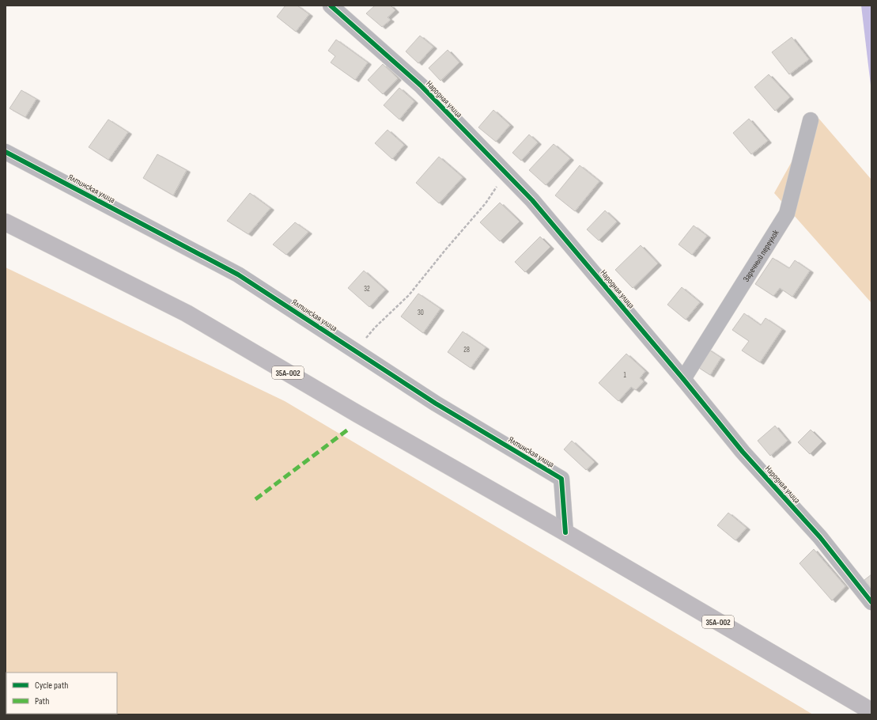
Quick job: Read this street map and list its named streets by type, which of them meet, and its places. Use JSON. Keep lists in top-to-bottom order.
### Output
{
  "streets": {
    "main road": ["35А-002"],
    "street": ["Народная улица", "Ялтинская улица", "Заречный переулок"]
  },
  "crossings": [
    ["Народная улица", "Заречный переулок"],
    ["Ялтинская улица", "35А-002"]
  ],
  "house_numbers": [
    "32",
    "30",
    "28",
    "1"
  ],
  "legend": ["Cycle path", "Path"]
}
